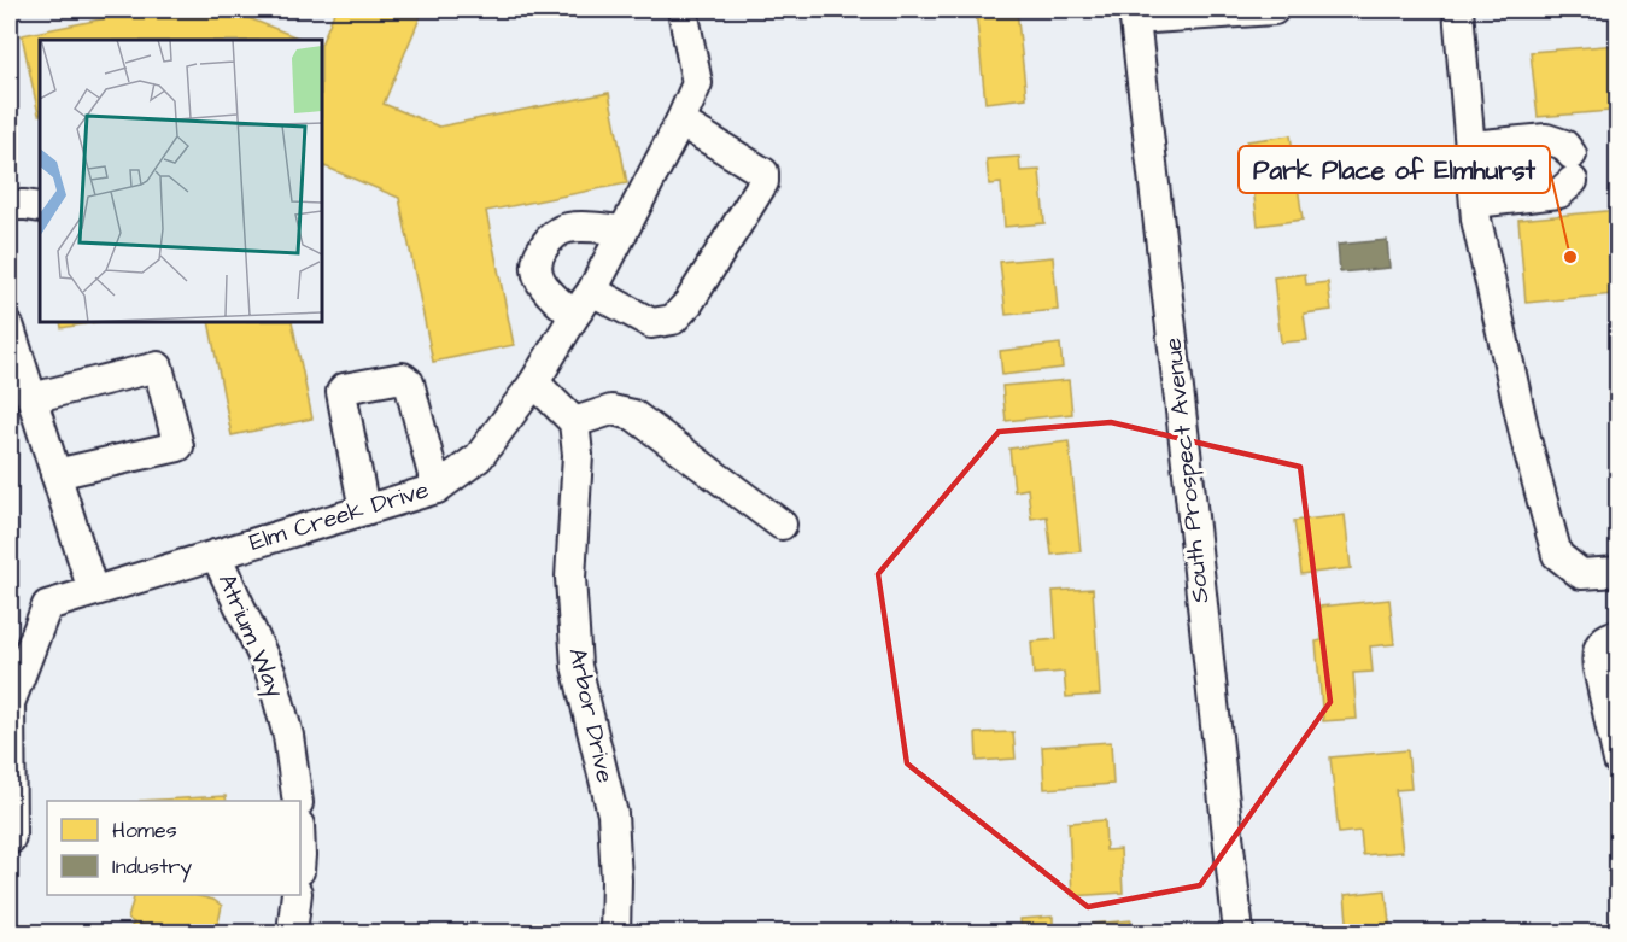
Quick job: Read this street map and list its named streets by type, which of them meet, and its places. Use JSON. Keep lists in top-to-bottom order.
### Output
{
  "streets": {
    "street": [
      "South Prospect Avenue",
      "Elm Creek Drive",
      "Atrium Way",
      "Arbor Drive"
    ]
  },
  "crossings": [
    ["Elm Creek Drive", "Atrium Way"]
  ],
  "places": ["Park Place of Elmhurst"],
  "legend": ["Homes", "Industry"]
}
